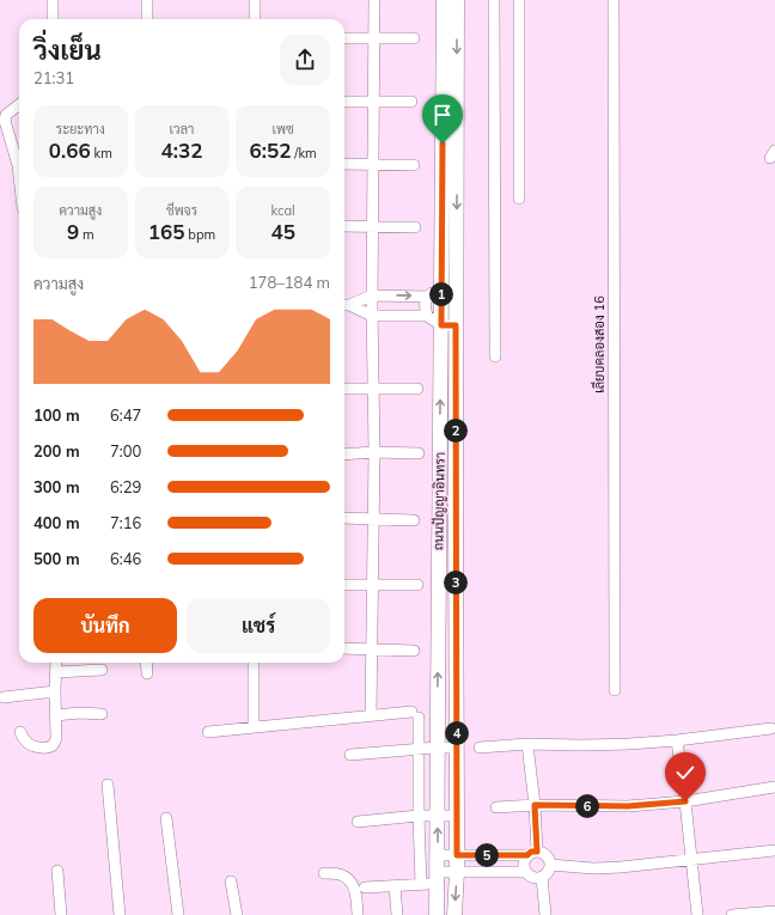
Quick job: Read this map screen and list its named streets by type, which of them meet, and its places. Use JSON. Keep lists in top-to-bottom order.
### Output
{
  "streets": {
    "street": ["เลียบคลองสอง 16", "ถนนปัญญาอินทรา"]
  },
  "page": {
    "heading": ["วิ่งเย็น", "21:31"],
    "stats": [
      ["ระยะทาง", "0.66 km"],
      ["เวลา", "4:32"],
      ["เพซ", "6:52 /km"],
      ["ความสูง", "9 m"],
      ["ชีพจร", "165 bpm"],
      ["kcal", "45"]
    ],
    "chart": ["ความสูง", "178–184 m"],
    "pins": [
      "1",
      "2",
      "3",
      "4",
      "6",
      "5"
    ],
    "list": [
      {
        "name": "100 m",
        "note": "6:47"
      },
      {
        "name": "200 m",
        "note": "7:00"
      },
      {
        "name": "300 m",
        "note": "6:29"
      },
      {
        "name": "400 m",
        "note": "7:16"
      },
      {
        "name": "500 m",
        "note": "6:46"
      }
    ],
    "buttons": ["บันทึก", "แชร์"]
  }
}
